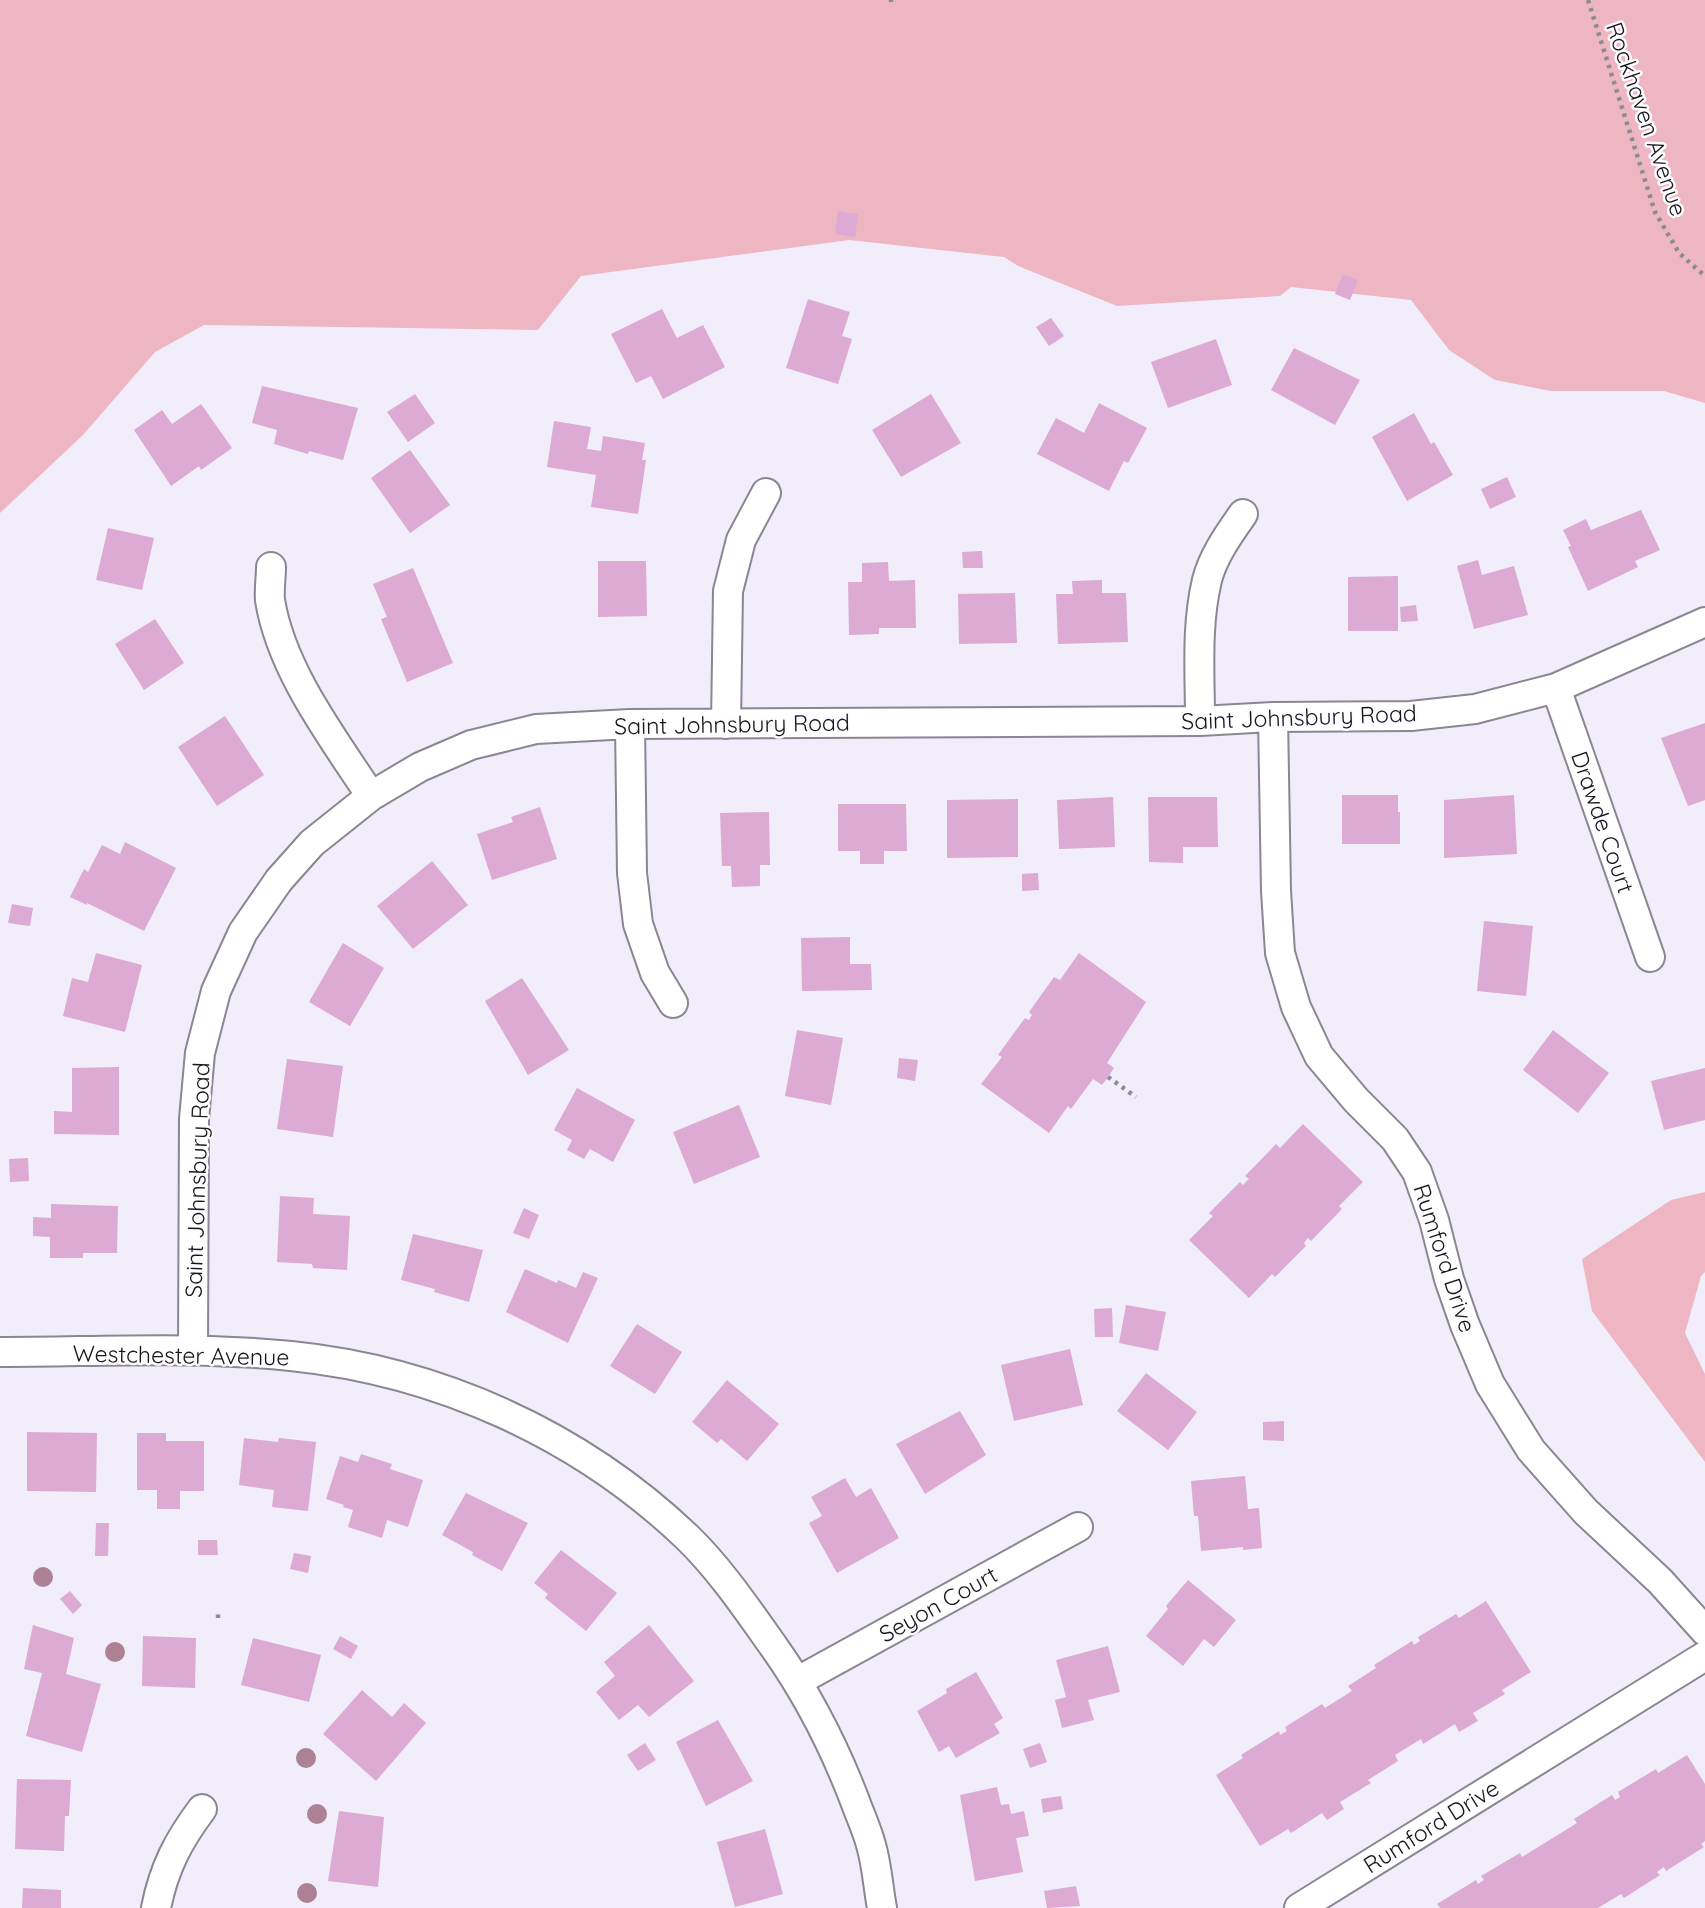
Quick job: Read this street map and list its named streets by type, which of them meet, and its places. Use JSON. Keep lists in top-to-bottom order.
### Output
{
  "streets": {
    "street": [
      "Saint Johnsbury Road",
      "Drawde Court",
      "Rumford Drive",
      "Westchester Avenue",
      "Seyon Court"
    ],
    "path": ["Rockhaven Avenue"]
  },
  "crossings": [
    ["Saint Johnsbury Road", "Drawde Court"],
    ["Saint Johnsbury Road", "Rumford Drive"],
    ["Saint Johnsbury Road", "Westchester Avenue"],
    ["Westchester Avenue", "Seyon Court"]
  ]
}
